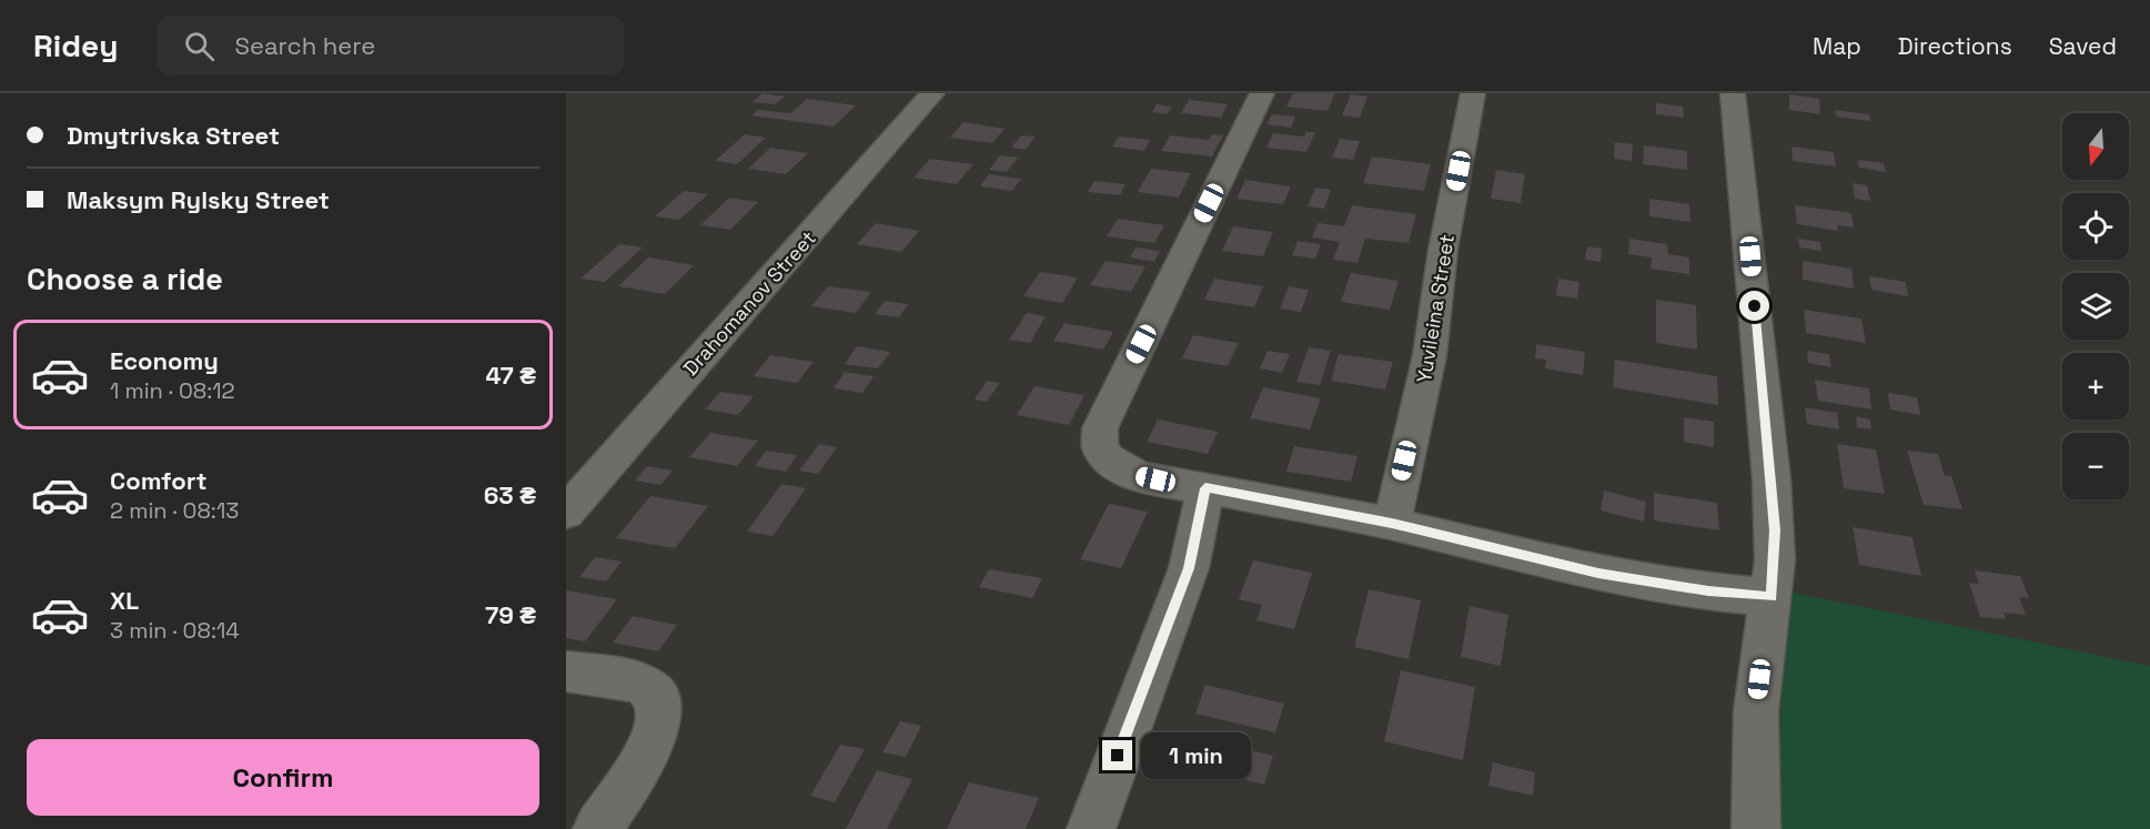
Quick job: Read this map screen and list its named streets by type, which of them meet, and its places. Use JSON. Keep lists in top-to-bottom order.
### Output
{
  "streets": {
    "street": ["Drahomanov Street", "Yuvileina Street"]
  },
  "north": "bottom",
  "page": {
    "header": "Ridey",
    "search": "Search here",
    "nav": ["Map", "Directions", "Saved"],
    "banner": ["Dmytrivska Street", "Maksym Rylsky Street"],
    "map_buttons": ["+", "−"],
    "heading": "Choose a ride",
    "list": [
      {
        "name": "Economy",
        "note": "1 min · 08:12",
        "value": "47 ₴"
      },
      {
        "name": "Comfort",
        "note": "2 min · 08:13",
        "value": "63 ₴"
      },
      {
        "name": "XL",
        "note": "3 min · 08:14",
        "value": "79 ₴"
      }
    ],
    "buttons": "Confirm",
    "bubble": "1 min"
  }
}
